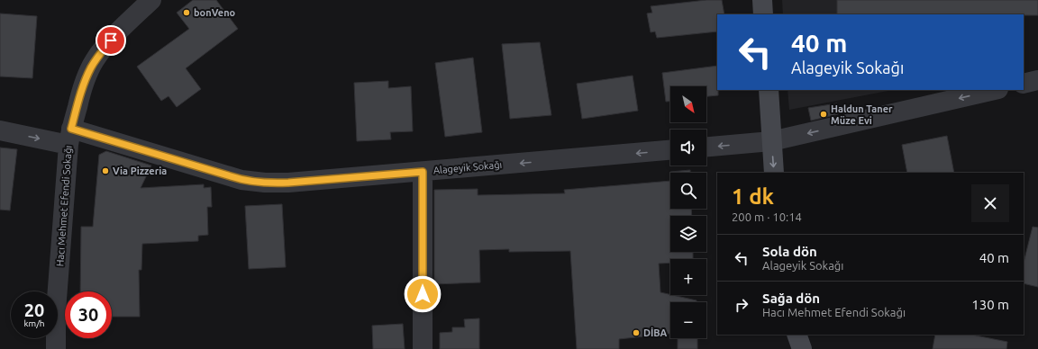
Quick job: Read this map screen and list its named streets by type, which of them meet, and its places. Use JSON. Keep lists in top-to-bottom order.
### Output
{
  "streets": {
    "street": ["Alageyik Sokağı", "Hacı Mehmet Efendi Sokağı"]
  },
  "crossings": [
    ["Alageyik Sokağı", "Hacı Mehmet Efendi Sokağı"]
  ],
  "places": [
    "bonVeno",
    "Haldun Taner Müze Evi",
    "Via Pizzeria",
    "DİBA"
  ],
  "north": "bottom right",
  "page": {
    "turn": ["40 m", "Alageyik Sokağı"],
    "map_buttons": ["+", "−"],
    "heading": ["1 dk", "200 m · 10:14"],
    "list": [
      {
        "name": "Sola dön",
        "note": "Alageyik Sokağı",
        "value": "40 m"
      },
      {
        "name": "Sağa dön",
        "note": "Hacı Mehmet Efendi Sokağı",
        "value": "130 m"
      }
    ],
    "speed": "20 km/h",
    "limit": "30"
  }
}
